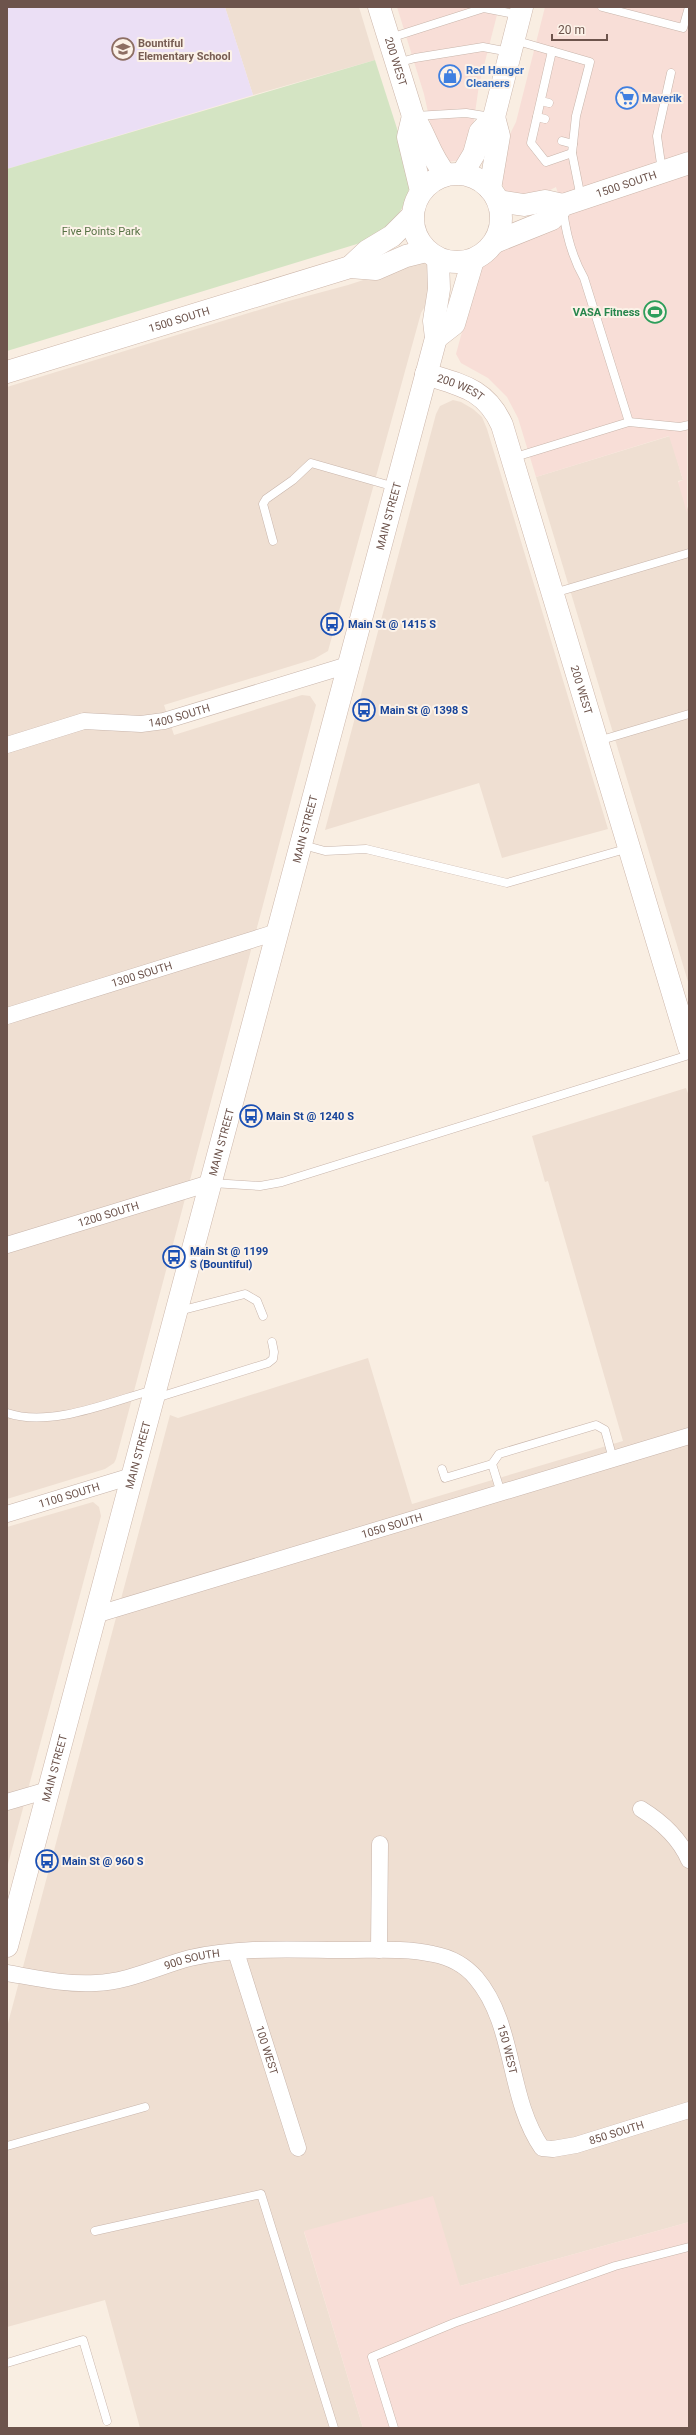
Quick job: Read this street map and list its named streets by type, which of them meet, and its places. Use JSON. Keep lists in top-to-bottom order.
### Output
{
  "streets": {
    "street": [
      "200 WEST",
      "1500 SOUTH",
      "MAIN STREET",
      "1400 SOUTH",
      "1300 SOUTH",
      "1200 SOUTH",
      "1100 SOUTH",
      "1050 SOUTH",
      "900 SOUTH",
      "150 WEST",
      "100 WEST",
      "850 SOUTH"
    ]
  },
  "crossings": [
    ["200 WEST", "1500 SOUTH"],
    ["200 WEST", "MAIN STREET"],
    ["1500 SOUTH", "MAIN STREET"],
    ["MAIN STREET", "1400 SOUTH"],
    ["MAIN STREET", "1300 SOUTH"],
    ["MAIN STREET", "1200 SOUTH"],
    ["MAIN STREET", "1100 SOUTH"],
    ["MAIN STREET", "1050 SOUTH"],
    ["900 SOUTH", "150 WEST"],
    ["900 SOUTH", "100 WEST"],
    ["150 WEST", "850 SOUTH"]
  ],
  "parks": ["Five Points Park"],
  "places": {
    "school or university": ["Bountiful Elementary School"],
    "shop": ["Red Hanger Cleaners"],
    "supermarket": ["Maverik"],
    "sports": ["VASA Fitness"],
    "bus stop": [
      "Main St @ 1415 S",
      "Main St @ 1398 S",
      "Main St @ 1240 S",
      "Main St @ 1199 S (Bountiful)",
      "Main St @ 960 S"
    ]
  },
  "scale_bar": "20 m"
}
